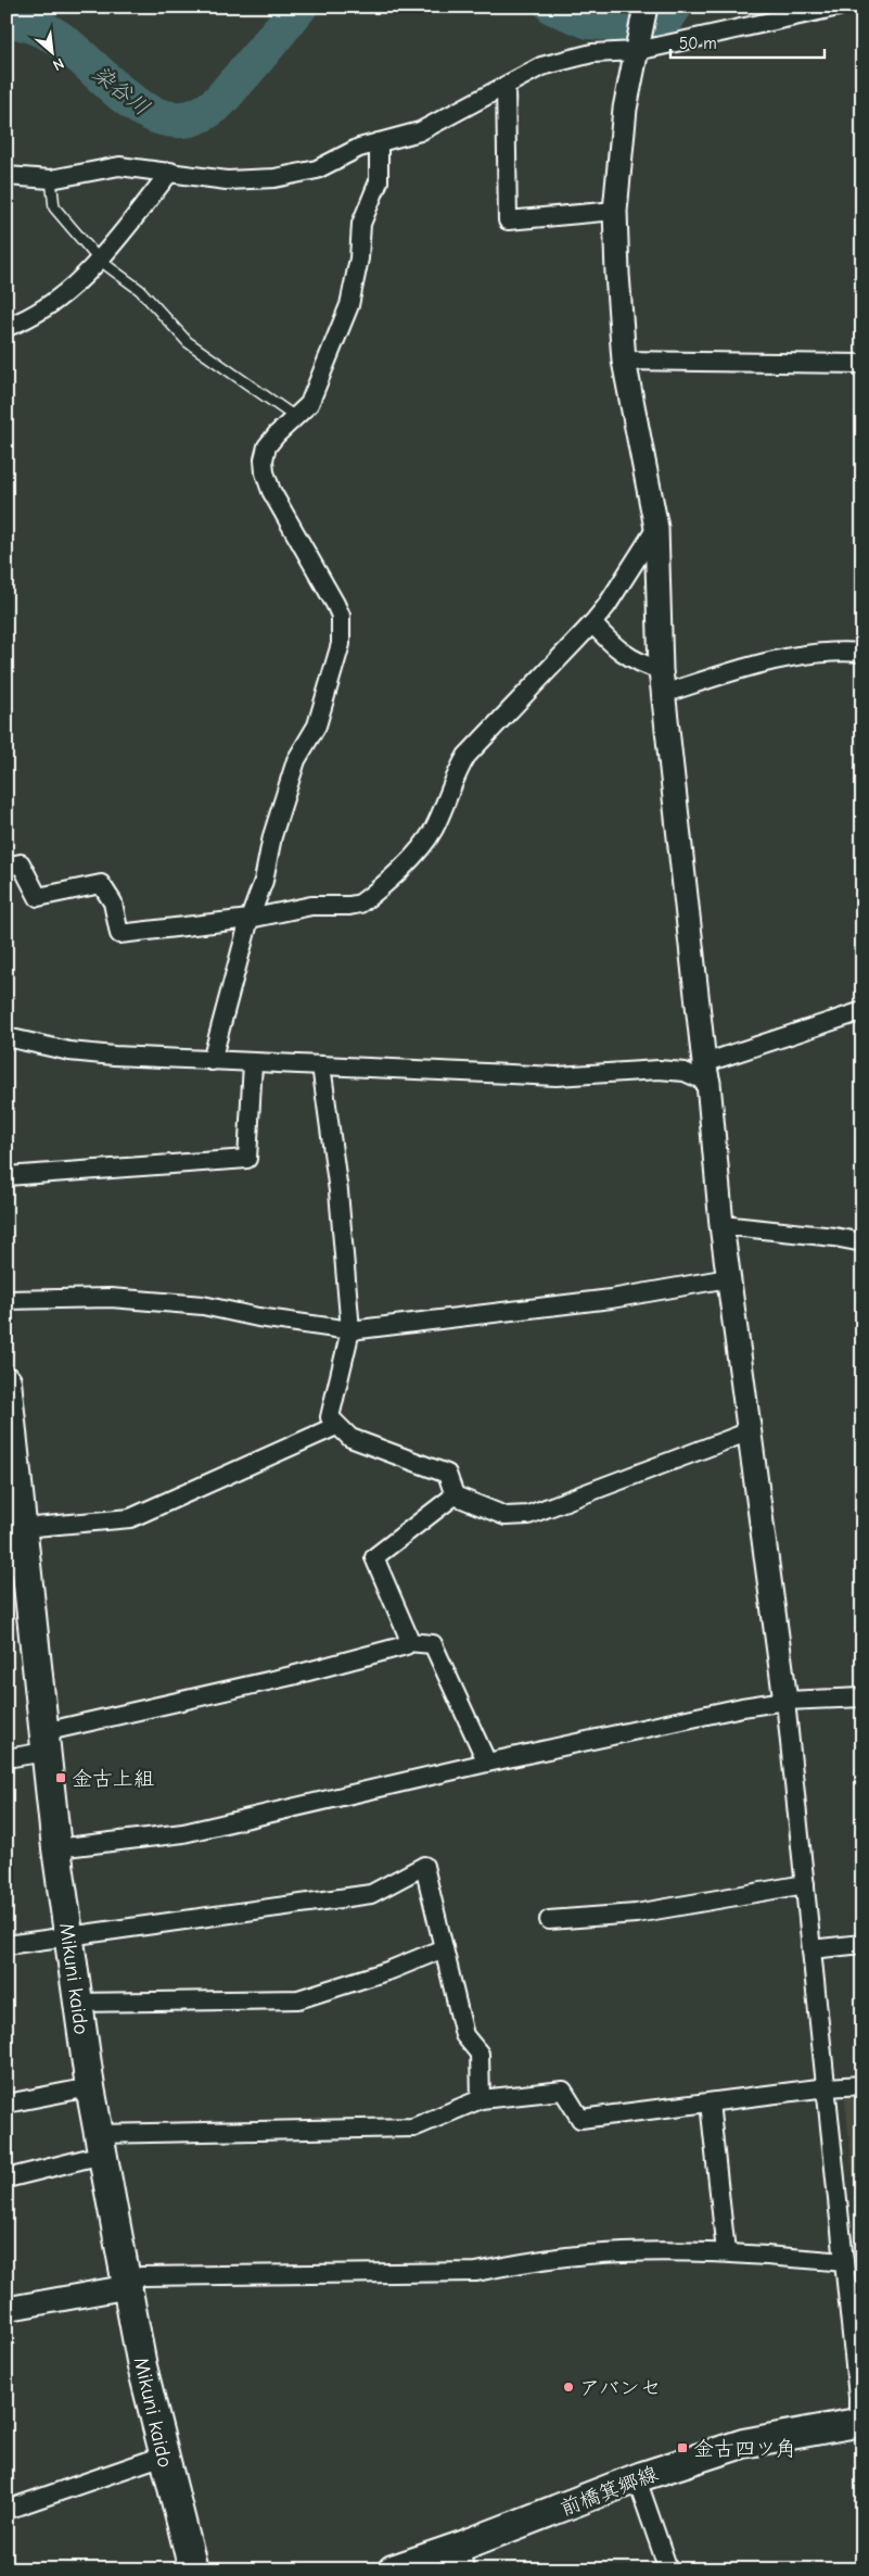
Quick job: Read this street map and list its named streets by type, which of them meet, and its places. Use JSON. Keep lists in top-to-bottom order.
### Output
{
  "streets": {
    "main road": ["Mikuni kaido", "前橋箕郷線"]
  },
  "water": ["染谷川"],
  "places": {
    "transit": ["金古上組", "金古四ツ角"],
    "other": ["アバンセ"]
  },
  "scale_bar": "50 m",
  "north": "bottom right"
}
